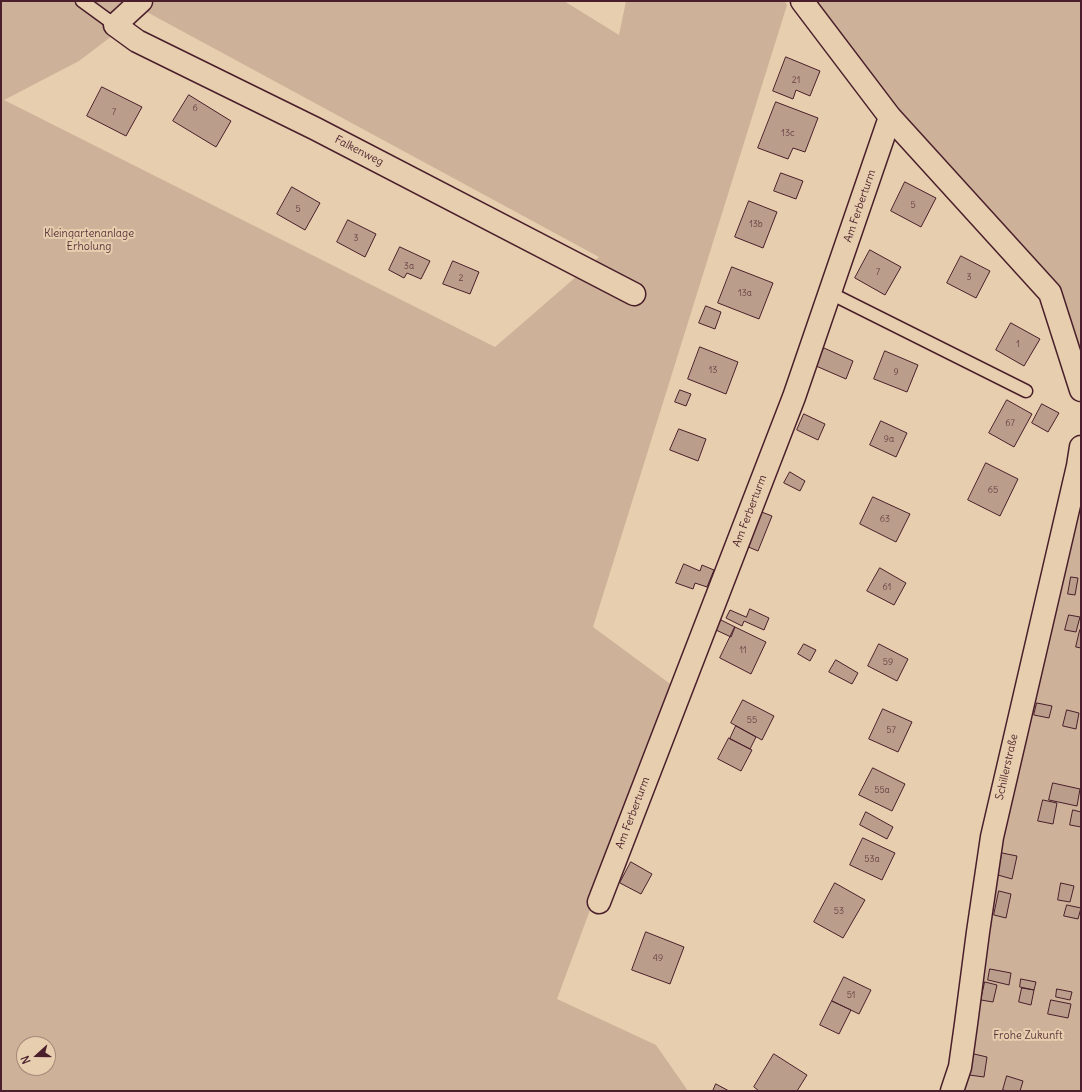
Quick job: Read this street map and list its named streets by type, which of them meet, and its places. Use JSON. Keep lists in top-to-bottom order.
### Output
{
  "streets": {
    "street": ["Falkenweg", "Am Ferberturm", "Schillerstraße"]
  },
  "parks": ["Kleingartenanlage Erholung", "Frohe Zukunft"],
  "house_numbers": [
    "21",
    "6",
    "7",
    "13c",
    "5",
    "5",
    "13b",
    "3",
    "3a",
    "7",
    "3",
    "2",
    "13a",
    "1",
    "13",
    "9",
    "67",
    "9a",
    "65",
    "63",
    "61",
    "11",
    "59",
    "55",
    "57",
    "55a",
    "53a",
    "53",
    "49",
    "51"
  ],
  "north": "left"
}
